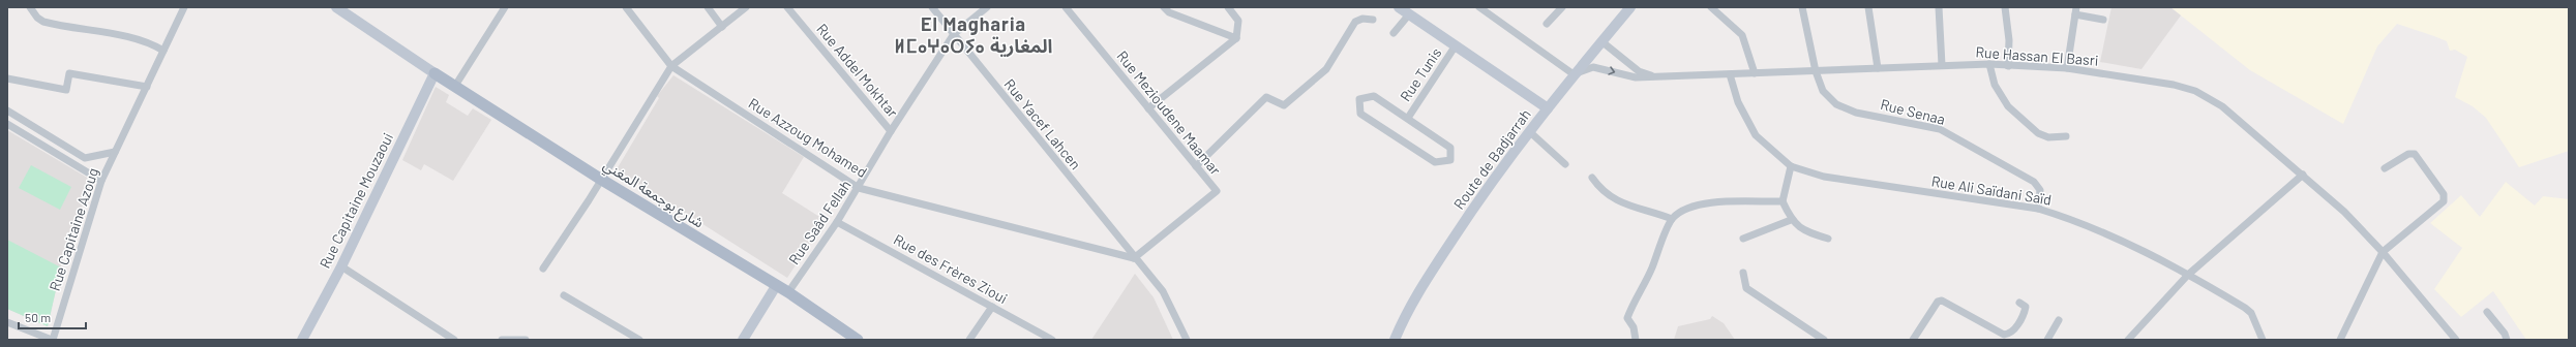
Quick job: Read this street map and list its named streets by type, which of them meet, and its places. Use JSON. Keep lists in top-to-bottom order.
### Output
{
  "streets": {
    "main road": ["Route de Badjarrah", "شارع بوجمعة المغني", "Rue Capitaine Mouzaoui"],
    "street": [
      "Rue Hassan El Basri",
      "Rue Addel Mokhtar",
      "Rue Tunis",
      "Rue Senaa",
      "Rue Mezioudene Maamar",
      "Rue Yacef Lahcen",
      "Rue Azzoug Mohamed",
      "Rue Ali Saïdani Saïd",
      "Rue Saâd Fellah",
      "Rue Capitaine Azoug",
      "Rue des Frères Zioui"
    ]
  },
  "crossings": [
    ["Rue Hassan El Basri", "Rue Senaa"],
    ["Rue Hassan El Basri", "Route de Badjarrah"],
    ["Rue Hassan El Basri", "Rue Ali Saïdani Saïd"],
    ["Rue Addel Mokhtar", "Rue Saâd Fellah"],
    ["Rue Senaa", "Rue Ali Saïdani Saïd"],
    ["Rue Mezioudene Maamar", "Rue Yacef Lahcen"],
    ["Rue Mezioudene Maamar", "Rue Azzoug Mohamed"],
    ["Rue Yacef Lahcen", "Rue Azzoug Mohamed"],
    ["Rue Yacef Lahcen", "Rue Saâd Fellah"],
    ["Rue Azzoug Mohamed", "Rue Saâd Fellah"],
    ["شارع بوجمعة المغني", "Rue Capitaine Mouzaoui"],
    ["شارع بوجمعة المغني", "Rue Saâd Fellah"],
    ["Rue Saâd Fellah", "Rue des Frères Zioui"]
  ],
  "districts": ["El Magharia ⵍⵎⴰⵖⴰⵔⵢⴰ المغارية"],
  "scale_bar": "50 m"
}
